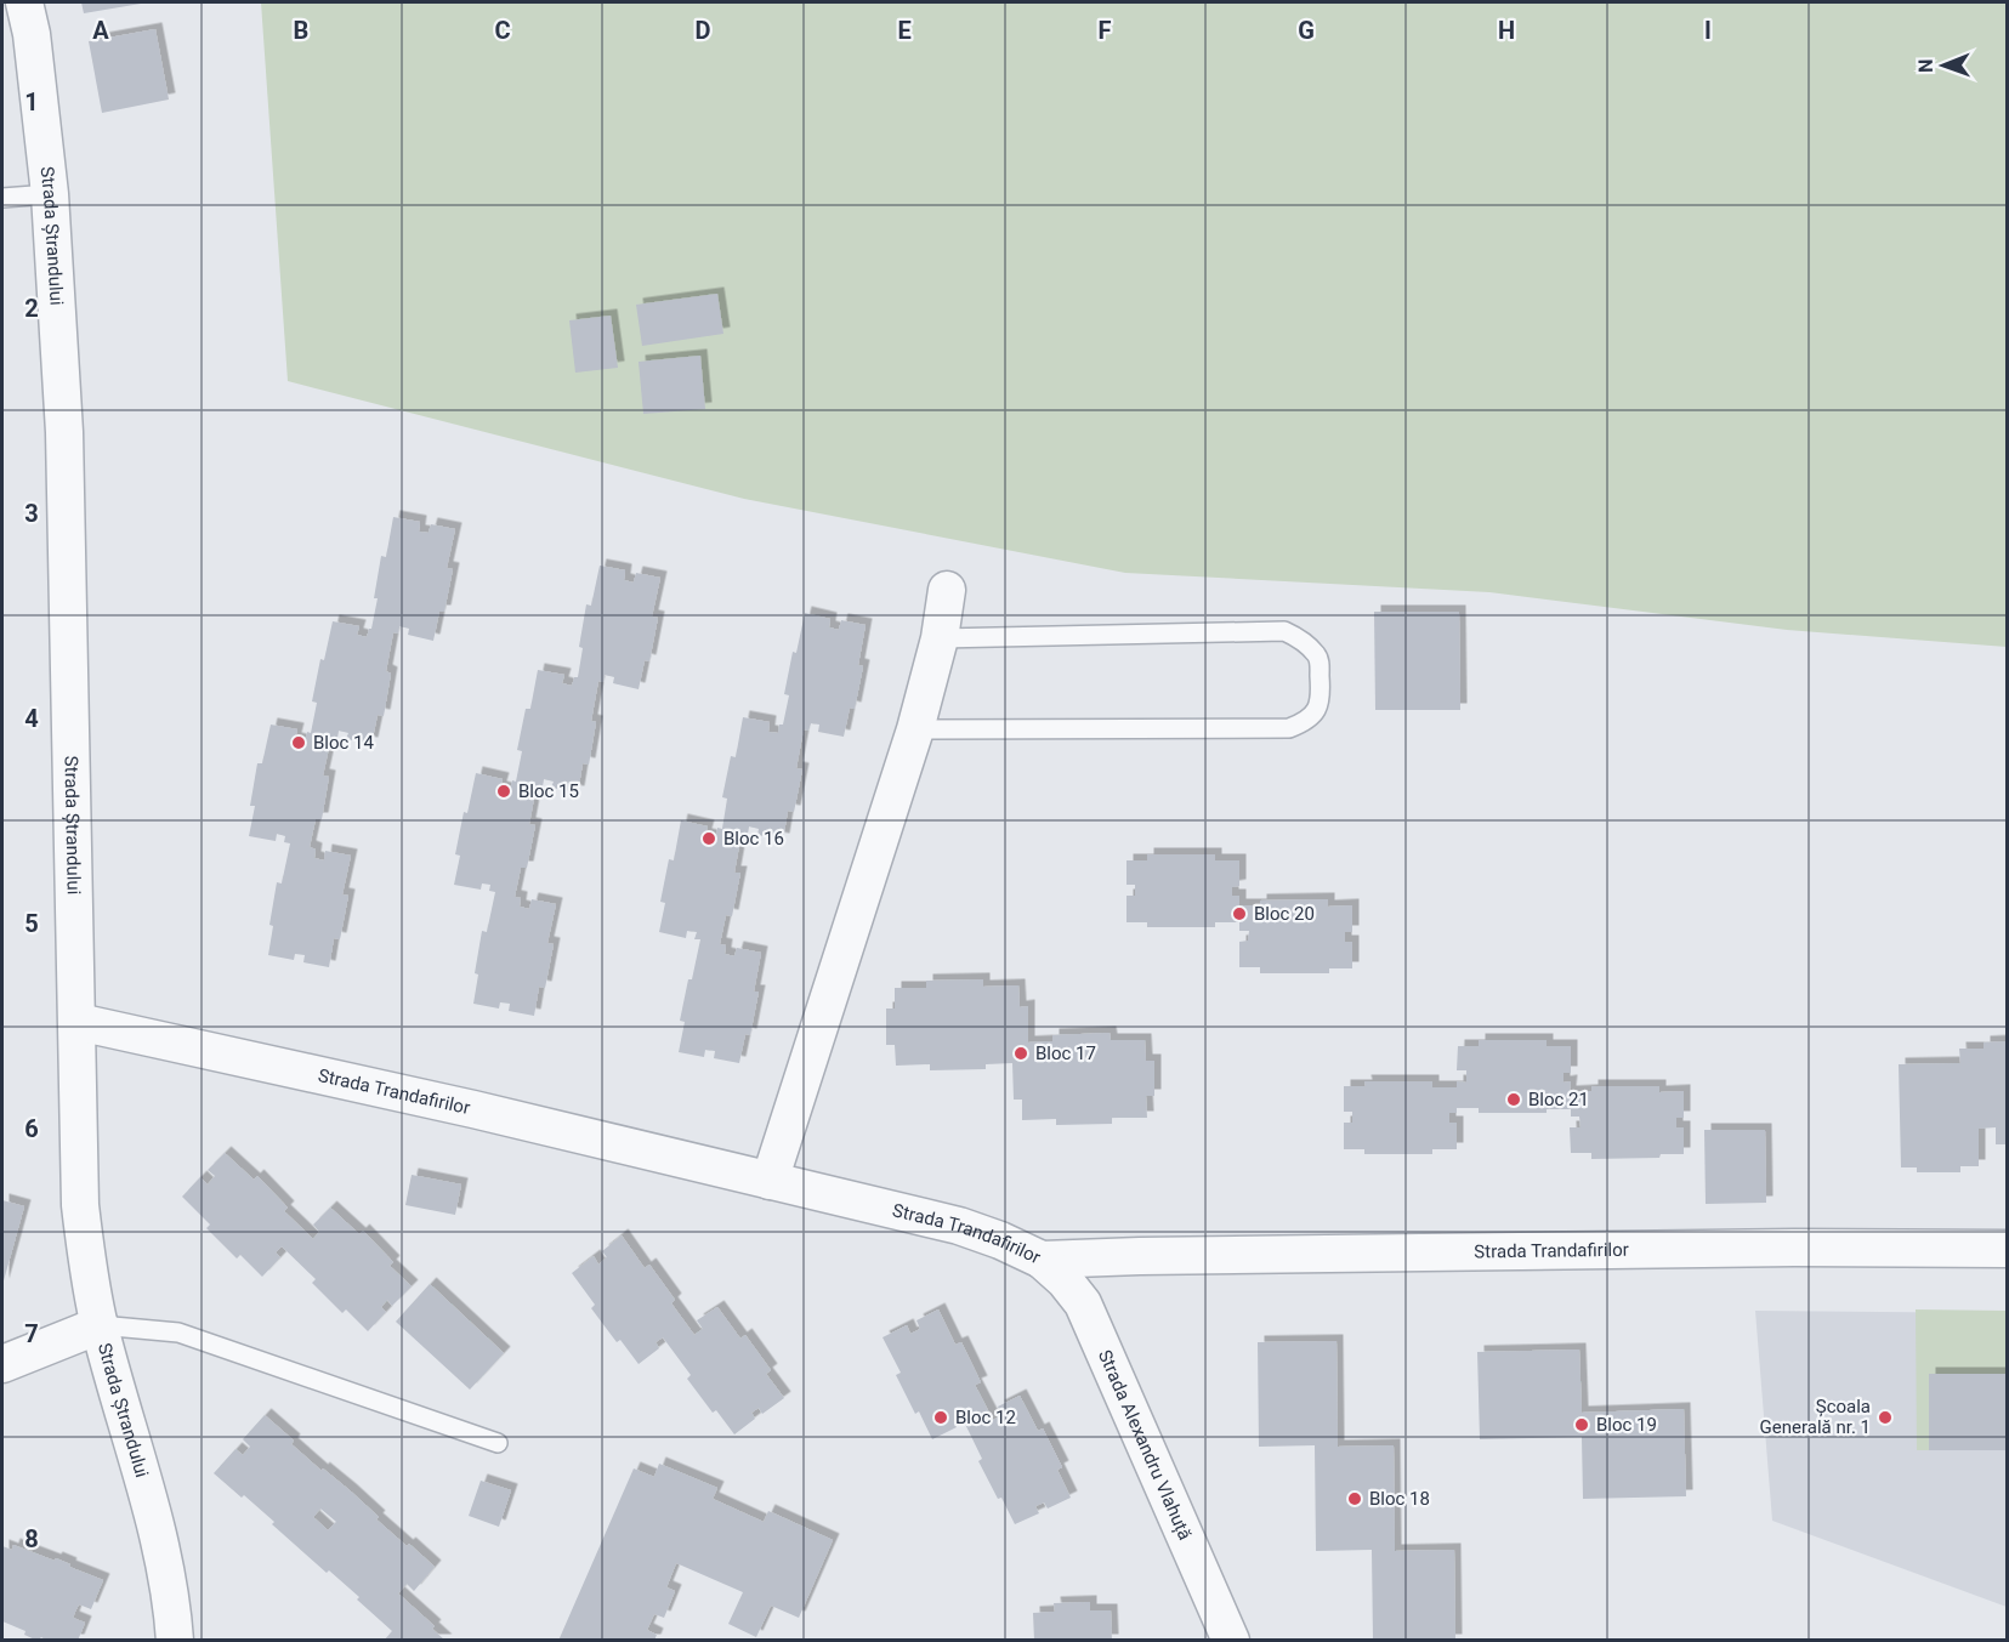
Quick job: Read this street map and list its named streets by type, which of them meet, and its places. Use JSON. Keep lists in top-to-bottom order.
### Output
{
  "streets": {
    "street": ["Strada Ștrandului", "Strada Trandafirilor", "Strada Alexandru Vlahuță"]
  },
  "crossings": [
    ["Strada Ștrandului", "Strada Trandafirilor"],
    ["Strada Trandafirilor", "Strada Alexandru Vlahuță"]
  ],
  "places": [
    "Bloc 14",
    "Bloc 15",
    "Bloc 16",
    "Bloc 20",
    "Bloc 17",
    "Bloc 21",
    "Bloc 12",
    "Școala Generală nr. 1",
    "Bloc 19",
    "Bloc 18"
  ],
  "north": "left",
  "grid": {
    "columns": [
      "A",
      "B",
      "C",
      "D",
      "E",
      "F",
      "G",
      "H",
      "I"
    ],
    "rows": [
      "1",
      "2",
      "3",
      "4",
      "5",
      "6",
      "7",
      "8"
    ]
  }
}
